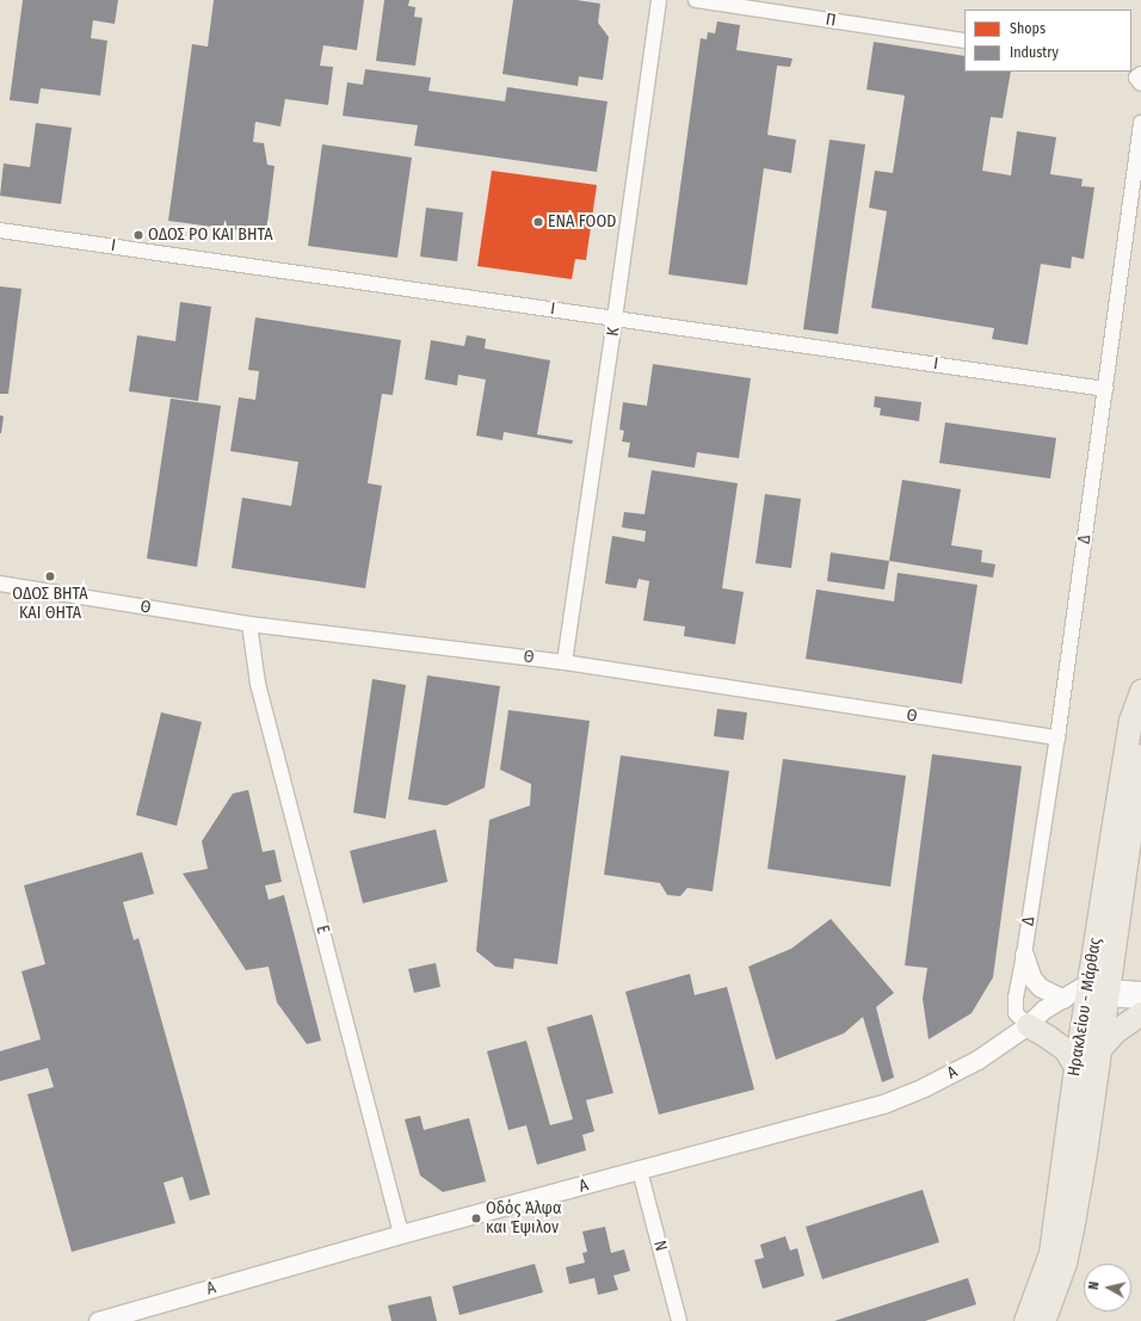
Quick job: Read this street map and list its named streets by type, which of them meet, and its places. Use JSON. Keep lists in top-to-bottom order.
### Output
{
  "streets": {
    "main road": ["Ηρακλείου - Μάρθας"],
    "street": [
      "Π",
      "Ι",
      "Κ",
      "Δ",
      "Θ",
      "Ε",
      "Α",
      "Ν"
    ]
  },
  "crossings": [
    ["Ι", "Κ"],
    ["Ι", "Δ"],
    ["Κ", "Θ"],
    ["Δ", "Θ"],
    ["Δ", "Α"],
    ["Θ", "Ε"],
    ["Ε", "Α"],
    ["Ηρακλείου - Μάρθας", "Α"],
    ["Α", "Ν"]
  ],
  "places": [
    "ENA FOOD",
    "ΟΔΟΣ ΡΟ ΚΑΙ ΒΗΤΑ",
    "ΟΔΟΣ ΒΗΤΑ ΚΑΙ ΘΗΤΑ",
    "Οδός Άλφα και Έψιλον"
  ],
  "legend": ["Shops", "Industry"],
  "north": "left"
}
